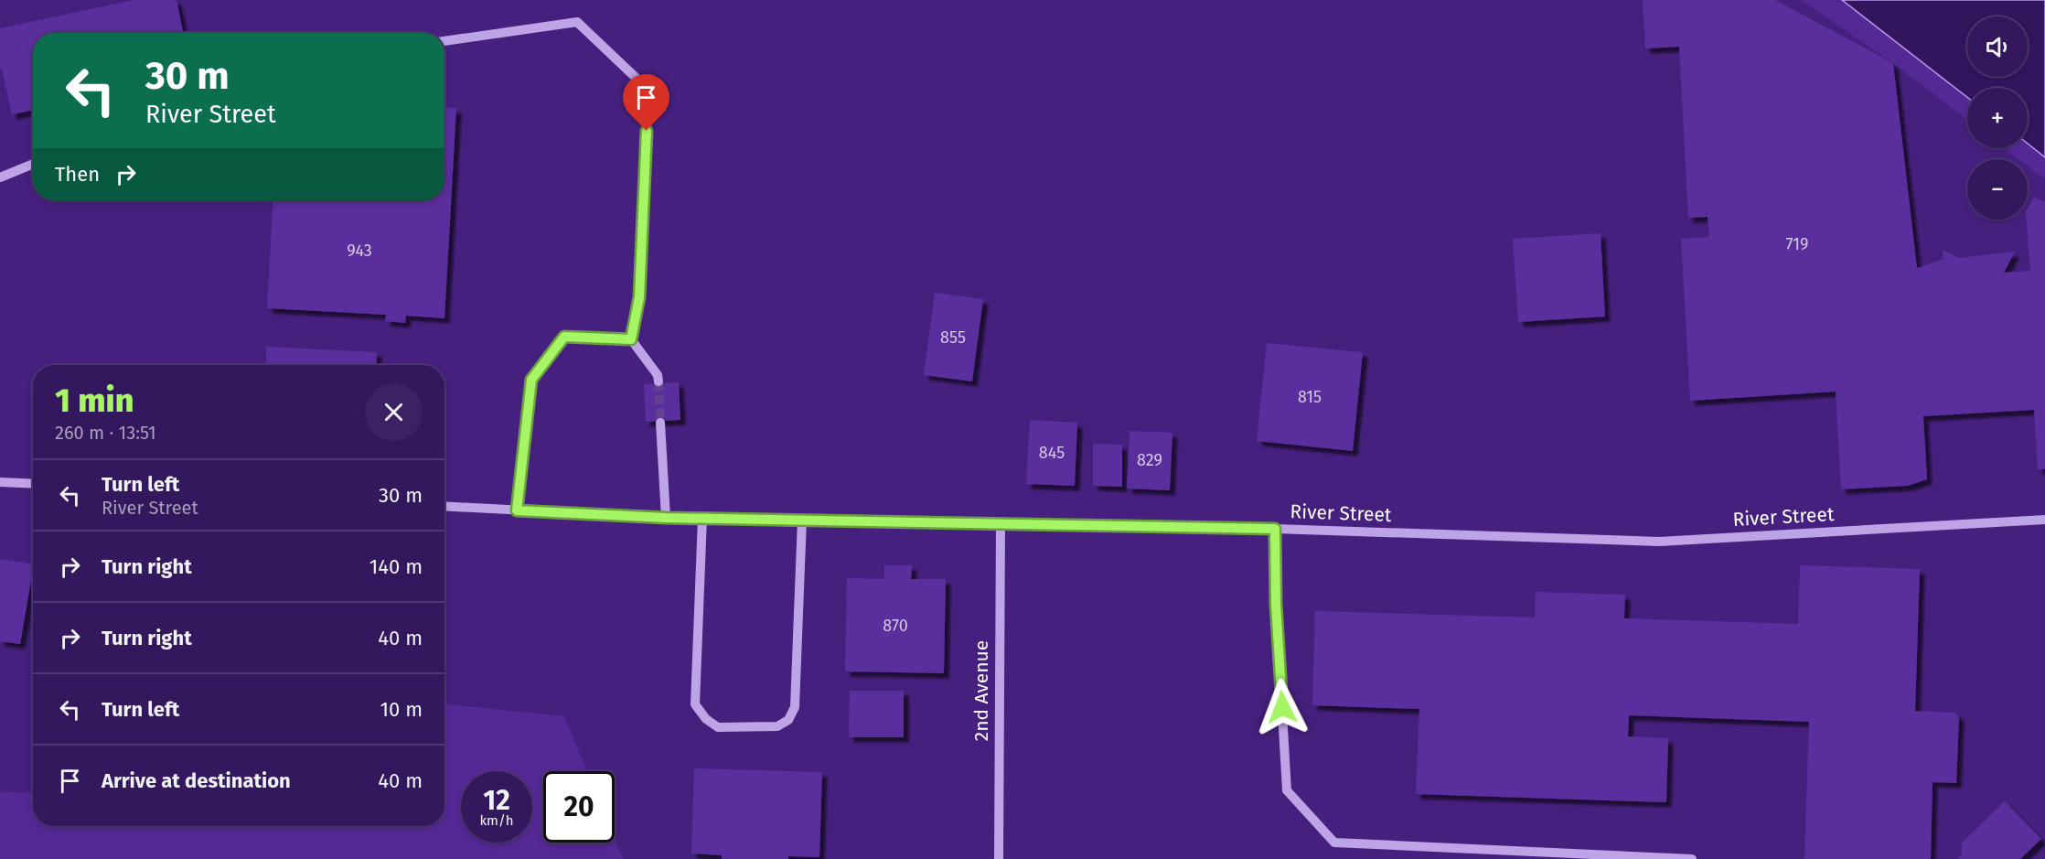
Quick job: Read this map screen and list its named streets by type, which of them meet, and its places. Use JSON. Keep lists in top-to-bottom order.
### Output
{
  "streets": {
    "street": ["River Street", "2nd Avenue"]
  },
  "crossings": [
    ["River Street", "2nd Avenue"]
  ],
  "house_numbers": [
    "719",
    "943",
    "855",
    "815",
    "845",
    "829",
    "870"
  ],
  "page": {
    "map_buttons": ["+", "−"],
    "turn": ["30 m", "River Street"],
    "then": "Then",
    "heading": ["1 min", "260 m · 13:51"],
    "list": [
      {
        "name": "Turn left",
        "note": "River Street",
        "value": "30 m"
      },
      {
        "name": "Turn right",
        "value": "140 m"
      },
      {
        "name": "Turn right",
        "value": "40 m"
      },
      {
        "name": "Turn left",
        "value": "10 m"
      },
      {
        "name": "Arrive at destination",
        "value": "40 m"
      }
    ],
    "speed": "12 km/h",
    "limit": "20"
  }
}
